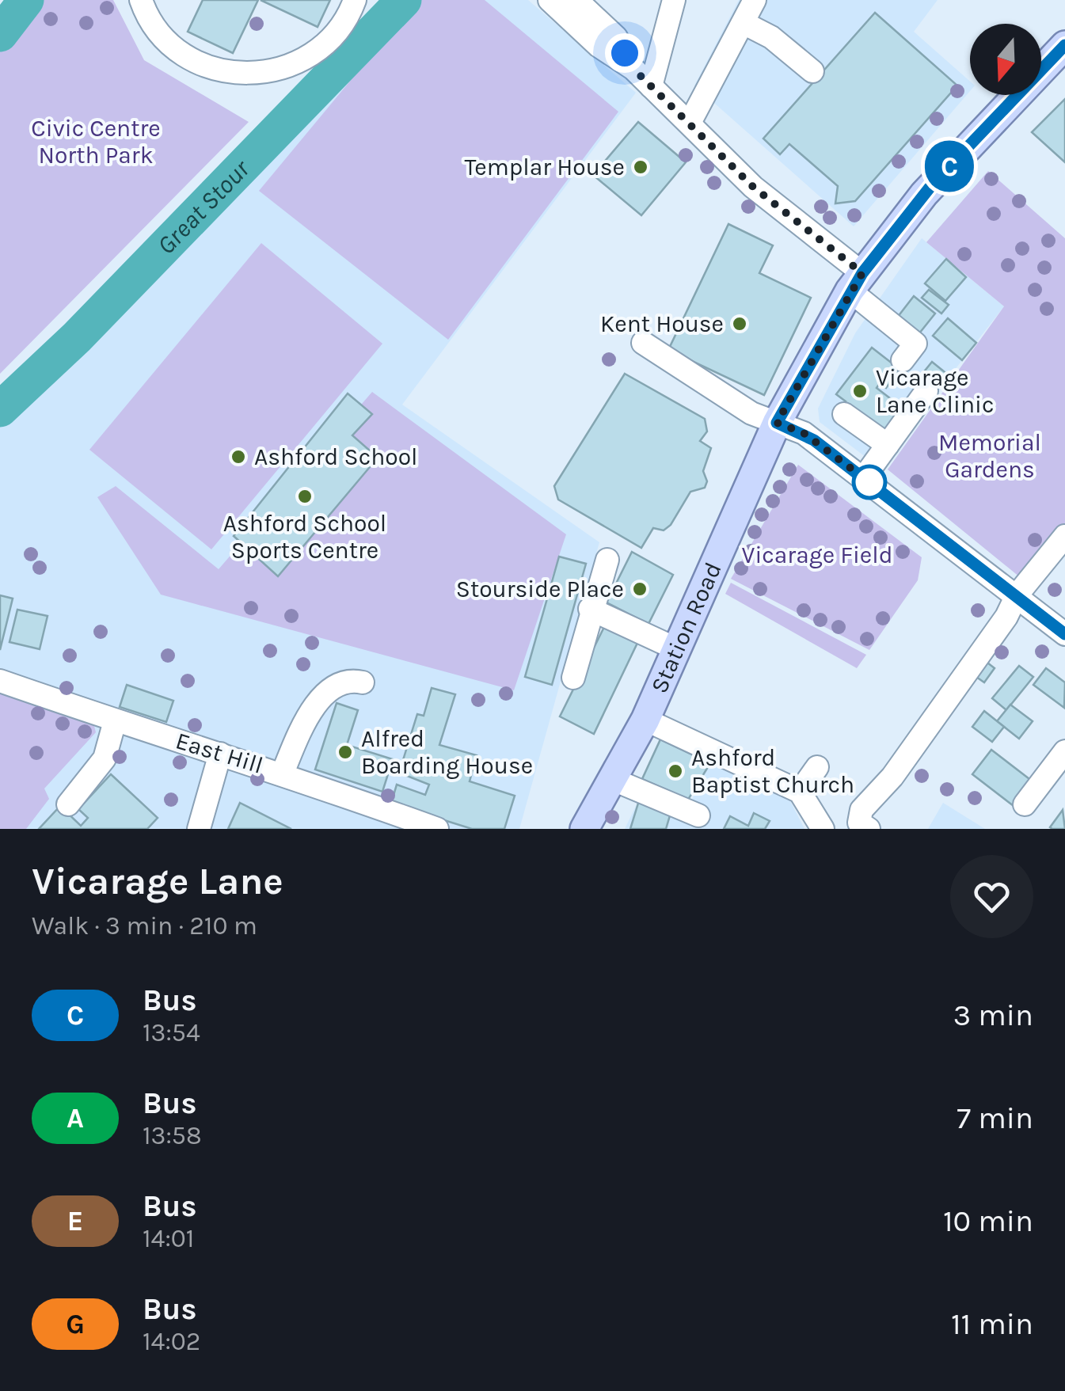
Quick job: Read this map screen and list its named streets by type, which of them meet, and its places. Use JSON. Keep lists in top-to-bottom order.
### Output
{
  "streets": {
    "main road": ["Station Road"],
    "street": ["East Hill"]
  },
  "water": ["Great Stour"],
  "parks": ["Civic Centre North Park", "Memorial Gardens", "Vicarage Field"],
  "places": [
    "Templar House",
    "Kent House",
    "Vicarage Lane Clinic",
    "Ashford School",
    "Ashford School Sports Centre",
    "Stourside Place",
    "Alfred Boarding House",
    "Ashford Baptist Church"
  ],
  "lines": ["bus line C"],
  "north": "bottom",
  "page": {
    "on_map": "C",
    "heading": ["Vicarage Lane", "Walk · 3 min · 210 m"],
    "list": [
      {
        "mark": "C",
        "name": "Bus",
        "note": "13:54",
        "value": "3 min"
      },
      {
        "mark": "A",
        "name": "Bus",
        "note": "13:58",
        "value": "7 min"
      },
      {
        "mark": "E",
        "name": "Bus",
        "note": "14:01",
        "value": "10 min"
      },
      {
        "mark": "G",
        "name": "Bus",
        "note": "14:02",
        "value": "11 min"
      }
    ]
  }
}
